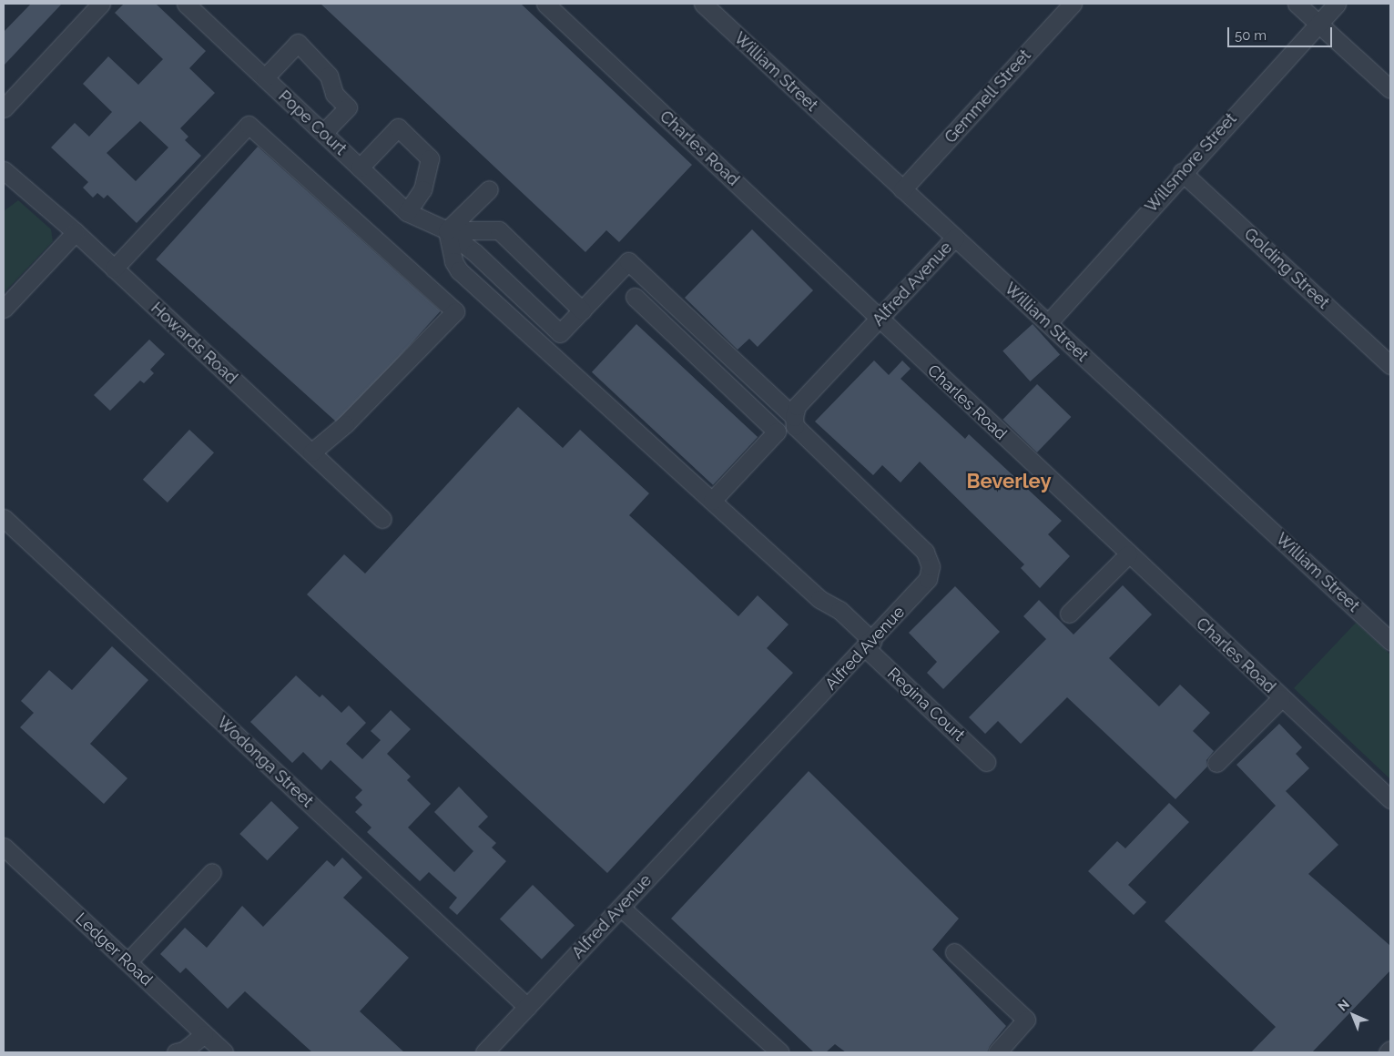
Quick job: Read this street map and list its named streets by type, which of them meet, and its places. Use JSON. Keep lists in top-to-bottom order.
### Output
{
  "streets": {
    "street": [
      "William Street",
      "Gemmell Street",
      "Pope Court",
      "Charles Road",
      "Willsmore Street",
      "Golding Street",
      "Alfred Avenue",
      "Howards Road",
      "Regina Court",
      "Wodonga Street",
      "Ledger Road"
    ]
  },
  "crossings": [
    ["William Street", "Gemmell Street"],
    ["William Street", "Willsmore Street"],
    ["William Street", "Alfred Avenue"],
    ["Pope Court", "Regina Court"],
    ["Charles Road", "Alfred Avenue"],
    ["Willsmore Street", "Golding Street"],
    ["Alfred Avenue", "Regina Court"],
    ["Alfred Avenue", "Wodonga Street"]
  ],
  "districts": ["Beverley"],
  "scale_bar": "50 m",
  "north": "top left"
}
